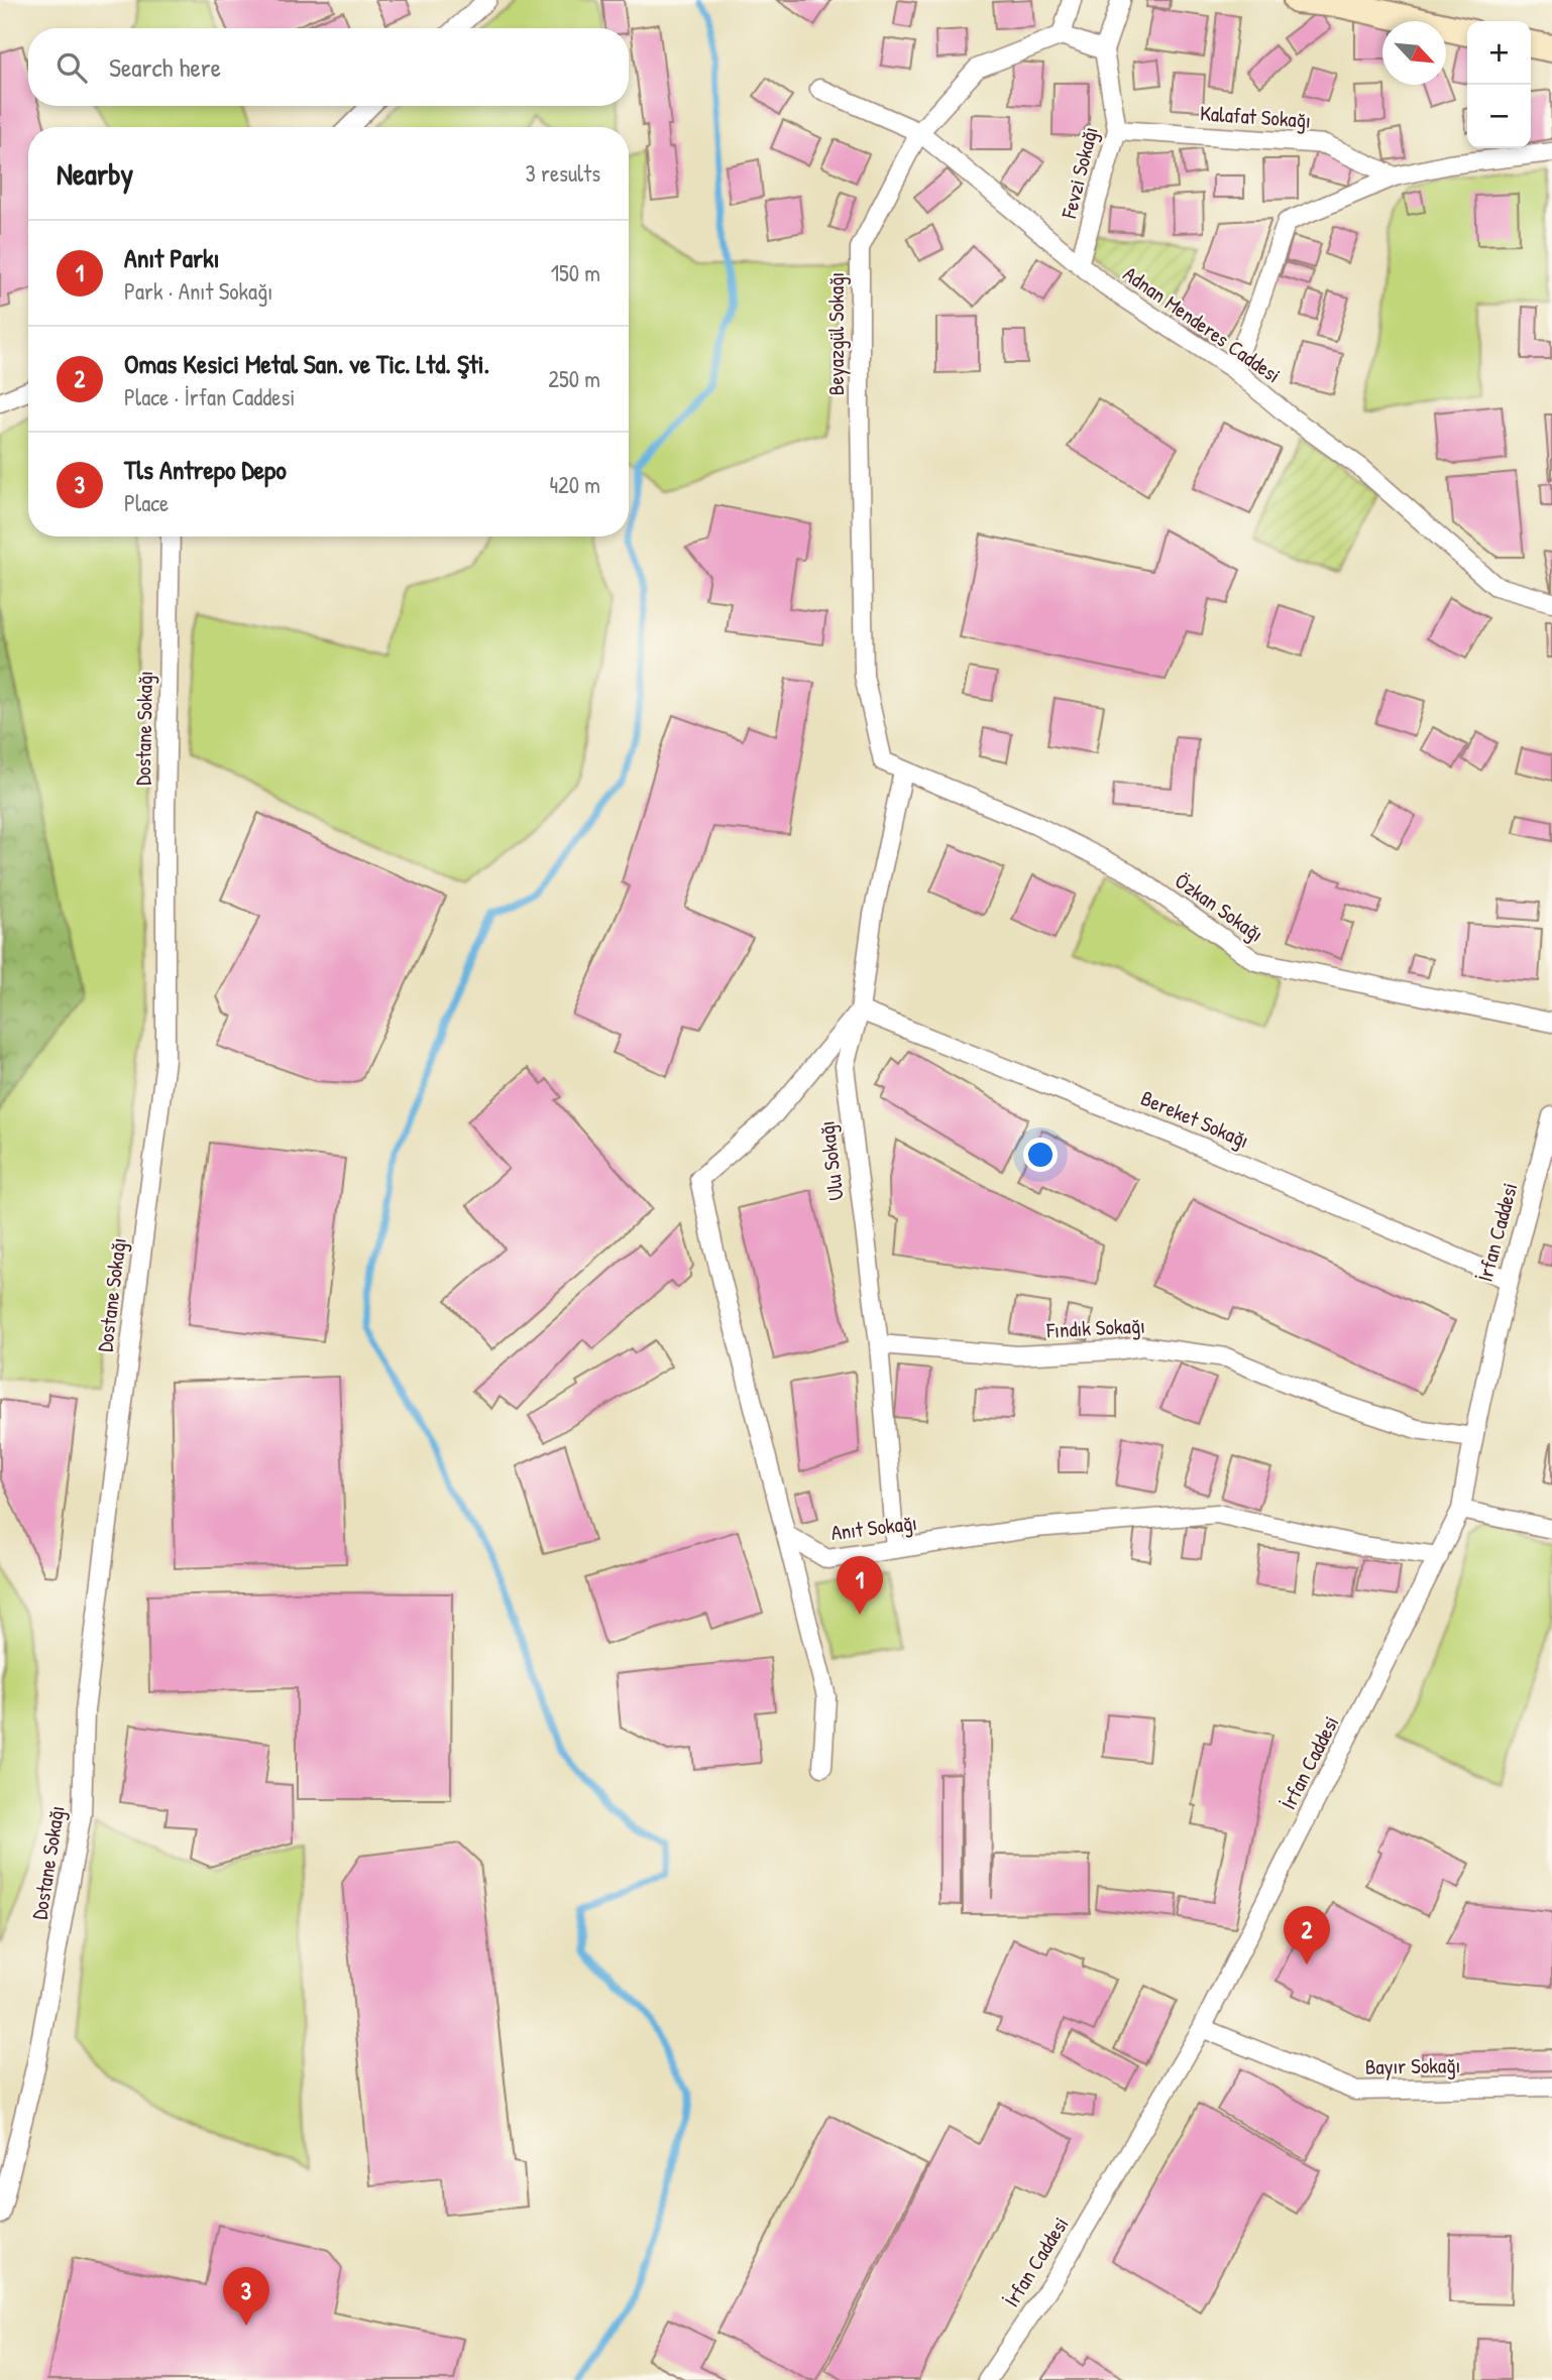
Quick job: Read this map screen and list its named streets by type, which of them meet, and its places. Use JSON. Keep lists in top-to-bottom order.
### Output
{
  "streets": {
    "street": [
      "Kalafat Sokağı",
      "Fevzi Sokağı",
      "Adnan Menderes Caddesi",
      "Beyazgül Sokağı",
      "Dostane Sokağı",
      "Özkan Sokağı",
      "Bereket Sokağı",
      "Ulu Sokağı",
      "İrfan Caddesi",
      "Fındık Sokağı",
      "Anıt Sokağı",
      "Bayır Sokağı"
    ]
  },
  "crossings": [
    ["Kalafat Sokağı", "Fevzi Sokağı"],
    ["Fevzi Sokağı", "Adnan Menderes Caddesi"],
    ["Adnan Menderes Caddesi", "Beyazgül Sokağı"],
    ["Beyazgül Sokağı", "Özkan Sokağı"],
    ["Özkan Sokağı", "Ulu Sokağı"],
    ["Bereket Sokağı", "Ulu Sokağı"],
    ["Bereket Sokağı", "İrfan Caddesi"],
    ["Ulu Sokağı", "Fındık Sokağı"],
    ["Ulu Sokağı", "Anıt Sokağı"],
    ["İrfan Caddesi", "Fındık Sokağı"],
    ["İrfan Caddesi", "Anıt Sokağı"],
    ["İrfan Caddesi", "Bayır Sokağı"]
  ],
  "north": "bottom right",
  "page": {
    "map_buttons": ["+", "−"],
    "search": "Search here",
    "heading": ["Nearby", "3 results"],
    "list": [
      {
        "mark": "1",
        "name": "Anıt Parkı",
        "note": "Park · Anıt Sokağı",
        "value": "150 m"
      },
      {
        "mark": "2",
        "name": "Omas Kesici Metal San. ve Tic. Ltd. Şti.",
        "note": "Place · İrfan Caddesi",
        "value": "250 m"
      },
      {
        "mark": "3",
        "name": "Tls Antrepo Depo",
        "note": "Place",
        "value": "420 m"
      }
    ],
    "pins": ["1", "2", "3"]
  }
}
